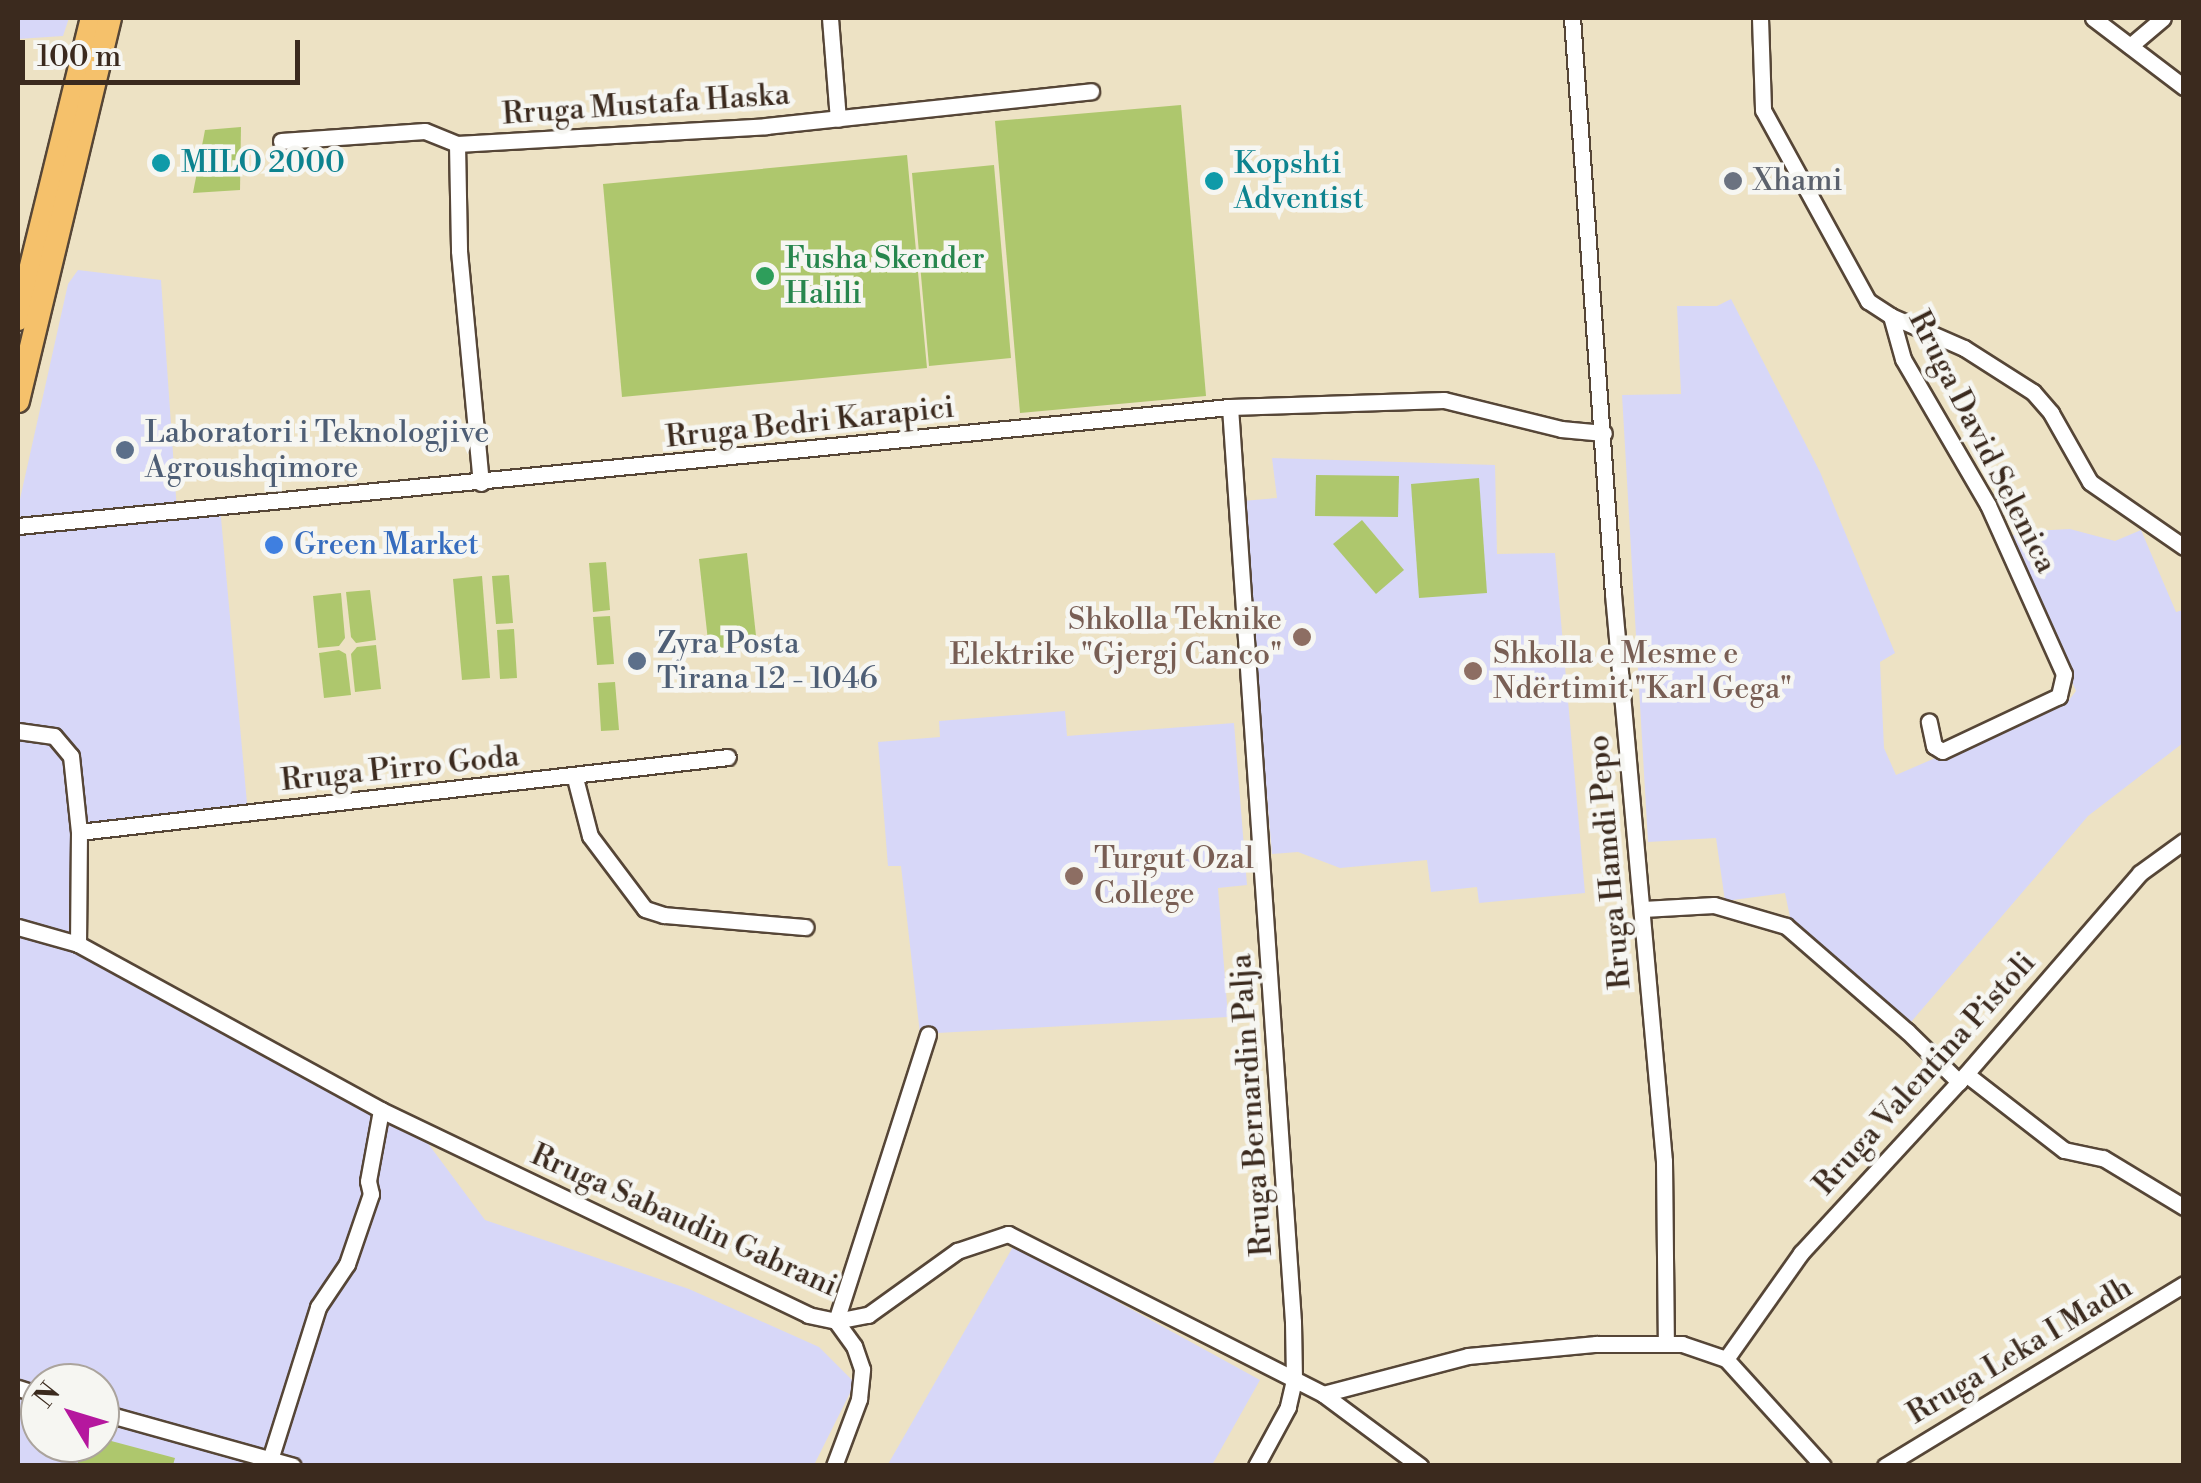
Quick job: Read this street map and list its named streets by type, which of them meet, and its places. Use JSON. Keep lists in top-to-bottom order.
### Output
{
  "streets": {
    "street": [
      "Rruga Mustafa Haska",
      "Rruga Bedri Karapici",
      "Rruga David Selenica",
      "Rruga Pirro Goda",
      "Rruga Hamdi Pepo",
      "Rruga Valentina Pistoli",
      "Rruga Bernardin Palja",
      "Rruga Sabaudin Gabrani",
      "Rruga Leka I Madh"
    ]
  },
  "crossings": [
    ["Rruga Bedri Karapici", "Rruga Hamdi Pepo"],
    ["Rruga Bedri Karapici", "Rruga Bernardin Palja"],
    ["Rruga Bernardin Palja", "Rruga Sabaudin Gabrani"]
  ],
  "places": [
    "MILO 2000",
    "Kopshti Adventist",
    "Xhami",
    "Fusha Skender Halili",
    "Laboratori i Teknologjive Agroushqimore",
    "Green Market",
    "Shkolla Teknike Elektrike \"Gjergj Canco\"",
    "Zyra Posta Tirana 12 - 1046",
    "Shkolla e Mesme e Ndërtimit \"Karl Gega\"",
    "Turgut Ozal College"
  ],
  "scale_bar": "100 m",
  "north": "top left"
}
